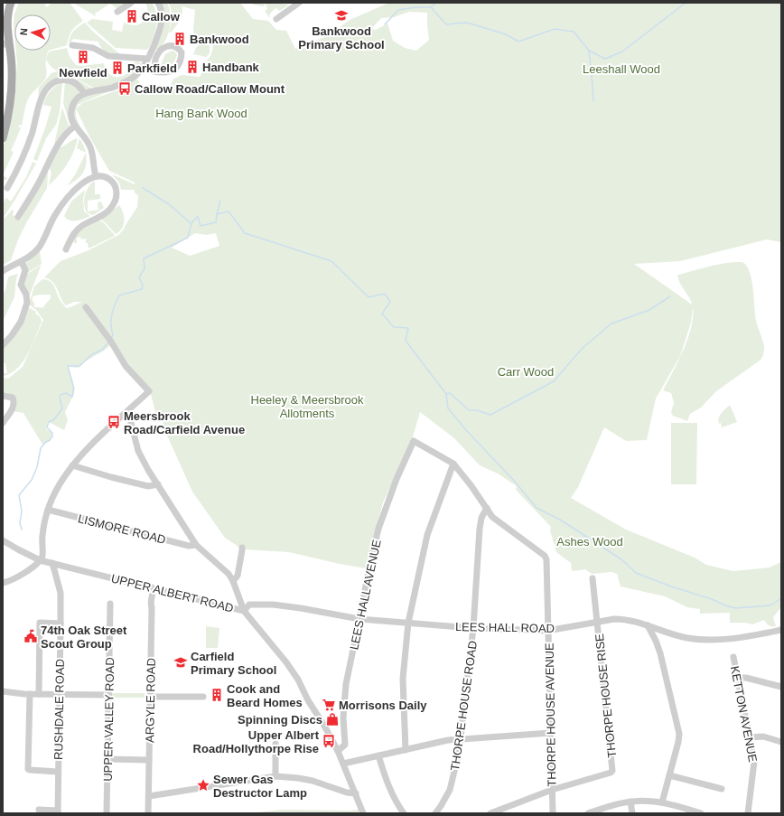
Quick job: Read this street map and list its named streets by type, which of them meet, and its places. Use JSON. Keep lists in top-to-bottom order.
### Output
{
  "streets": {
    "street": [
      "LISMORE ROAD",
      "UPPER ALBERT ROAD",
      "LEES HALL AVENUE",
      "LEES HALL ROAD",
      "THORPE HOUSE RISE",
      "ARGYLE ROAD",
      "THORPE HOUSE ROAD",
      "RUSHDALE ROAD",
      "KETTON AVENUE",
      "THORPE HOUSE AVENUE",
      "UPPER VALLEY ROAD"
    ]
  },
  "crossings": [
    ["UPPER ALBERT ROAD", "LEES HALL AVENUE"],
    ["UPPER ALBERT ROAD", "LEES HALL ROAD"],
    ["UPPER ALBERT ROAD", "ARGYLE ROAD"],
    ["UPPER ALBERT ROAD", "RUSHDALE ROAD"],
    ["LEES HALL AVENUE", "LEES HALL ROAD"],
    ["LEES HALL AVENUE", "THORPE HOUSE AVENUE"],
    ["LEES HALL ROAD", "THORPE HOUSE RISE"],
    ["LEES HALL ROAD", "THORPE HOUSE ROAD"],
    ["LEES HALL ROAD", "THORPE HOUSE AVENUE"],
    ["THORPE HOUSE RISE", "THORPE HOUSE AVENUE"],
    ["THORPE HOUSE ROAD", "THORPE HOUSE AVENUE"]
  ],
  "parks": [
    "Leeshall Wood",
    "Hang Bank Wood",
    "Carr Wood",
    "Heeley & Meersbrook Allotments",
    "Ashes Wood"
  ],
  "places": {
    "school or university": ["Bankwood Primary School", "Carfield Primary School"],
    "building": [
      "Callow",
      "Bankwood",
      "Newfield",
      "Handbank",
      "Parkfield",
      "Cook and Beard Homes"
    ],
    "bus stop": ["Callow Road/Callow Mount", "Meersbrook Road/Carfield Avenue", "Upper Albert Road/Hollythorpe Rise"],
    "public building": ["74th Oak Street Scout Group"],
    "supermarket": ["Morrisons Daily"],
    "shop": ["Spinning Discs"],
    "place": ["Sewer Gas Destructor Lamp"]
  },
  "north": "left"
}
